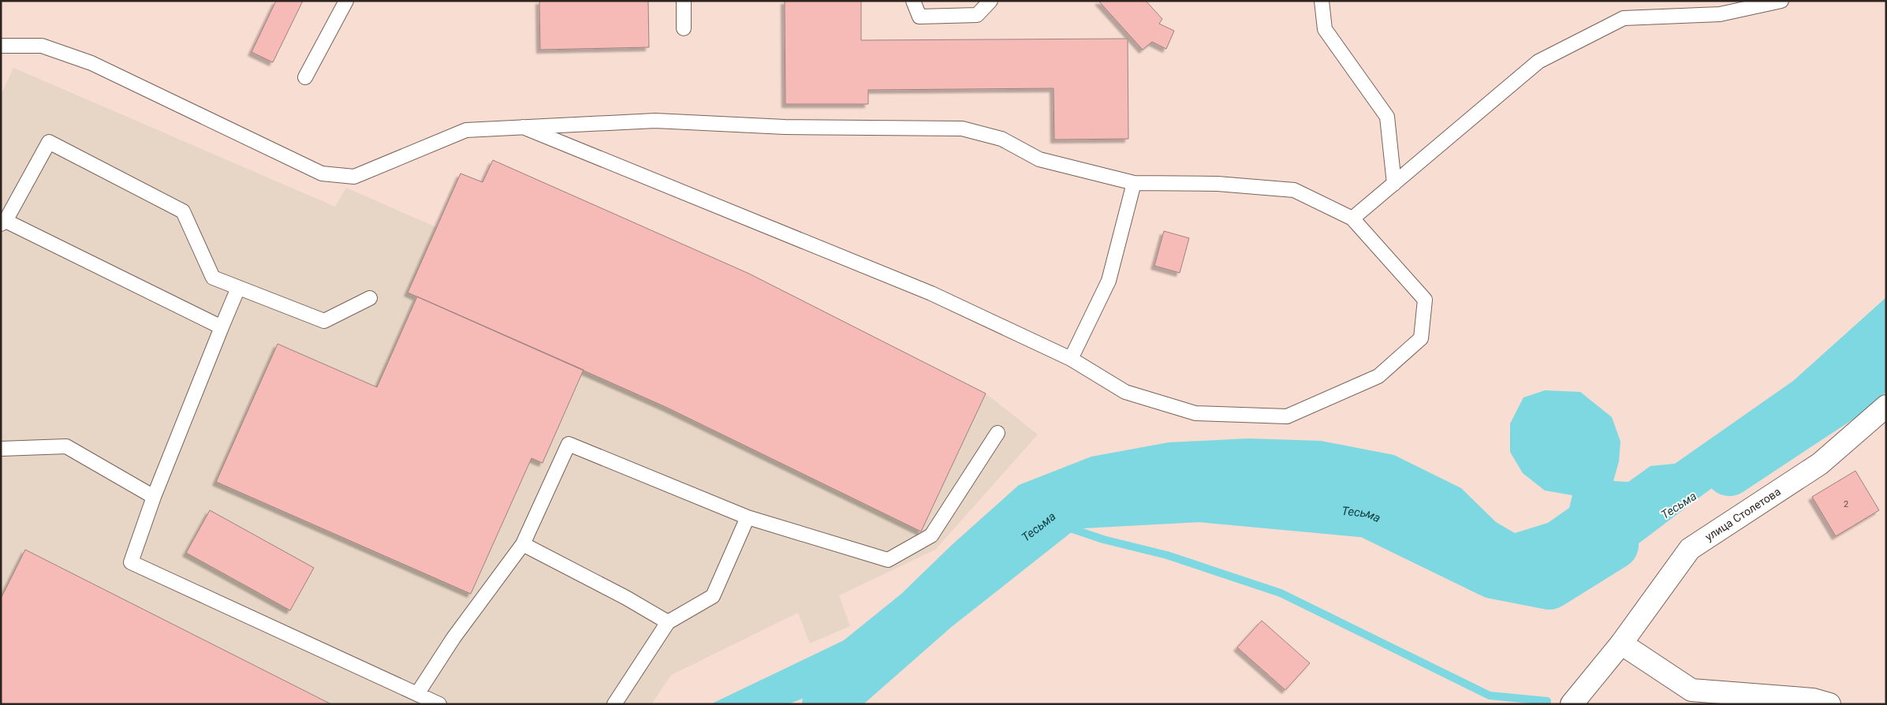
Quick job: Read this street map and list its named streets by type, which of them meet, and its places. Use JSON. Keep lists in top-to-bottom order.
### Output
{
  "streets": {
    "street": ["улица Столетова"]
  },
  "water": ["Тесьма"],
  "house_numbers": ["2"]
}
